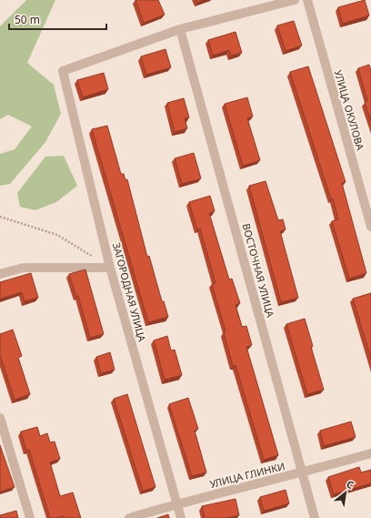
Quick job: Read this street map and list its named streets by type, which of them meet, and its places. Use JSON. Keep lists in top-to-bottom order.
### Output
{
  "streets": {
    "street": [
      "УЛИЦА ОКУЛОВА",
      "ВОСТОЧНАЯ УЛИЦА",
      "ЗАГОРОДНАЯ УЛИЦА",
      "УЛИЦА ГЛИНКИ"
    ]
  },
  "crossings": [
    ["ВОСТОЧНАЯ УЛИЦА", "ЗАГОРОДНАЯ УЛИЦА"],
    ["ВОСТОЧНАЯ УЛИЦА", "УЛИЦА ГЛИНКИ"],
    ["ЗАГОРОДНАЯ УЛИЦА", "УЛИЦА ГЛИНКИ"]
  ],
  "scale_bar": "50 m",
  "north": "top right"
}
